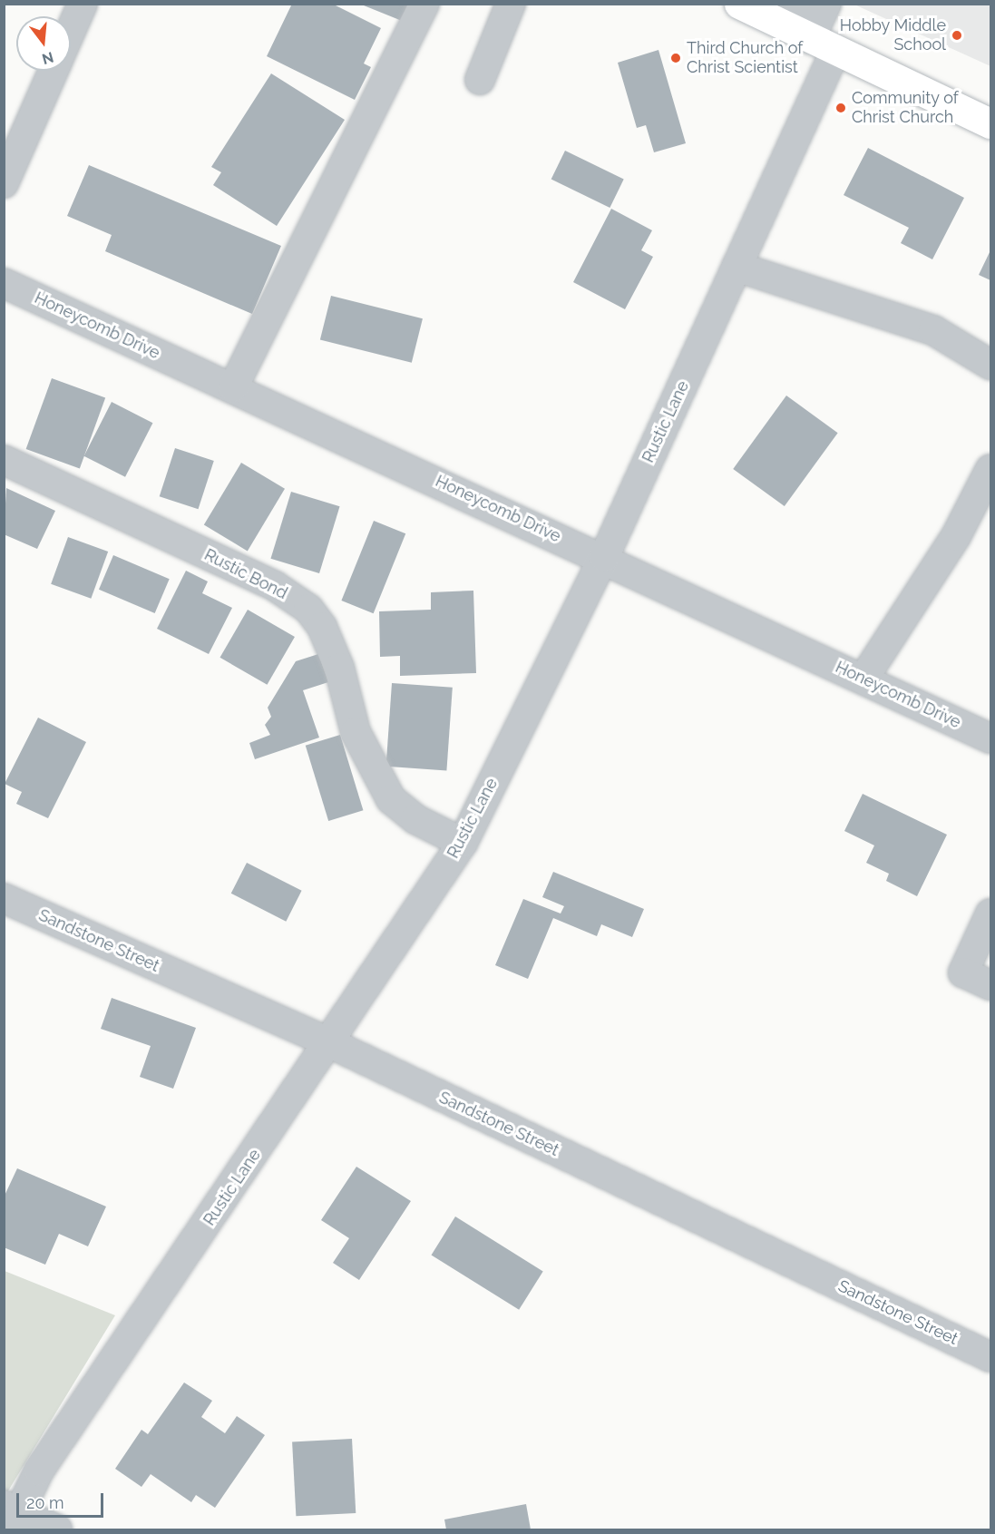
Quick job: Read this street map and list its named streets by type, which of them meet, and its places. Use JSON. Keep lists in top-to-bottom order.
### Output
{
  "streets": {
    "street": [
      "Honeycomb Drive",
      "Rustic Lane",
      "Rustic Bond",
      "Sandstone Street"
    ]
  },
  "crossings": [
    ["Honeycomb Drive", "Rustic Lane"],
    ["Rustic Lane", "Rustic Bond"],
    ["Rustic Lane", "Sandstone Street"]
  ],
  "places": ["Hobby Middle School", "Third Church of Christ Scientist", "Community of Christ Church"],
  "scale_bar": "20 m",
  "north": "bottom"
}
